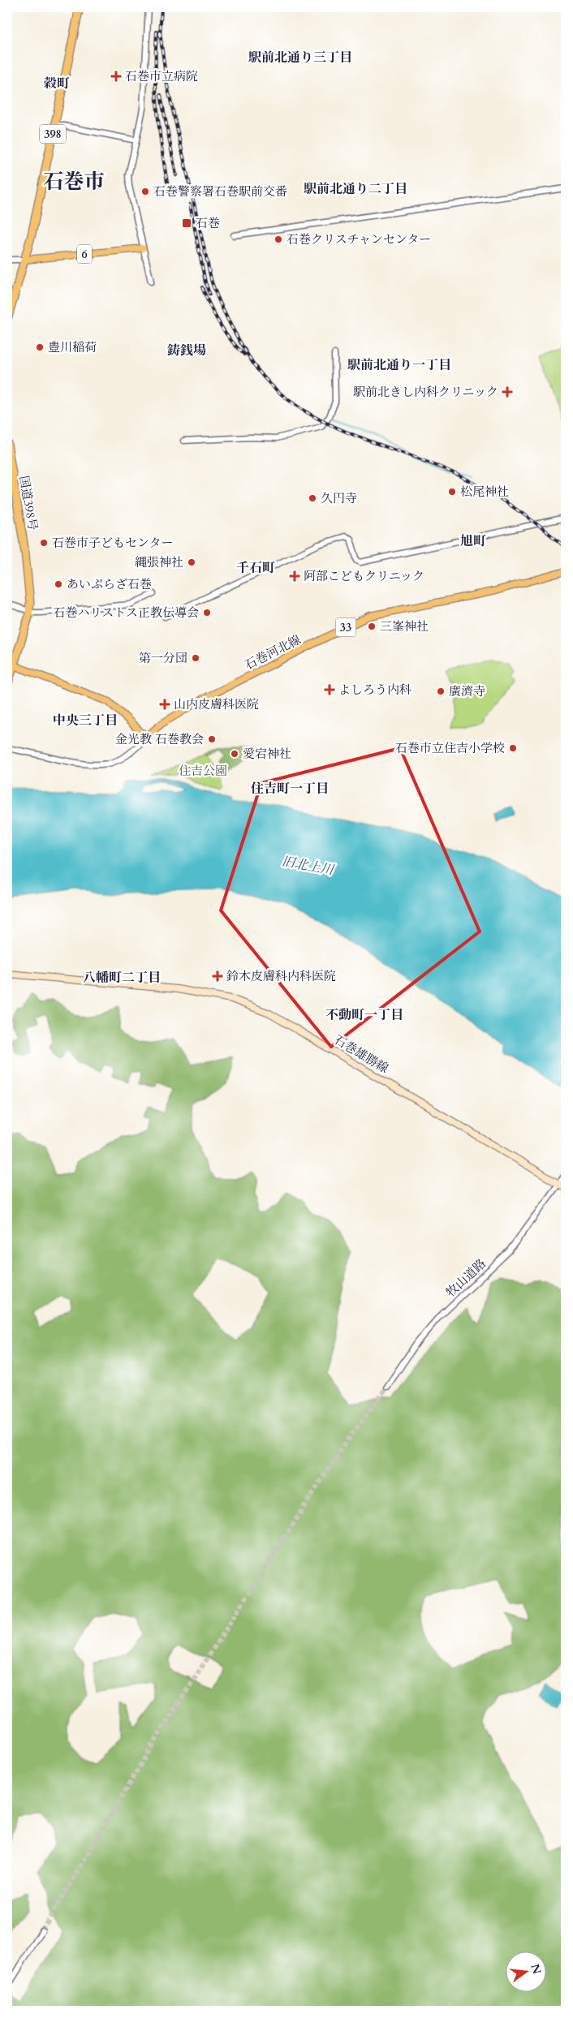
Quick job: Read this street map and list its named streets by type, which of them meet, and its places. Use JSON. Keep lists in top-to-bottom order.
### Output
{
  "streets": {
    "highway": ["398", "国道398号"],
    "main road": [
      "6",
      "33",
      "石巻河北線",
      "石巻雄勝線"
    ],
    "street": ["牧山道路"]
  },
  "crossings": [
    ["398", "6"],
    ["石巻雄勝線", "牧山道路"]
  ],
  "districts": [
    "駅前北通り三丁目",
    "穀町",
    "石巻市",
    "駅前北通り二丁目",
    "鋳銭場",
    "駅前北通り一丁目",
    "旭町",
    "千石町",
    "中央三丁目",
    "住吉町一丁目",
    "八幡町二丁目",
    "不動町一丁目"
  ],
  "water": ["旧北上川"],
  "parks": ["住吉公園"],
  "places": {
    "health": [
      "石巻市立病院",
      "駅前北きし内科クリニック",
      "阿部こどもクリニック",
      "よしろう内科",
      "山内皮膚科医院",
      "鈴木皮膚科内科医院"
    ],
    "other": [
      "石巻警察署石巻駅前交番",
      "石巻クリスチャンセンター",
      "豊川稲荷",
      "松尾神社",
      "久円寺",
      "石巻市子どもセンター",
      "縄張神社",
      "あいぷらざ石巻",
      "石巻ハリストス正教伝導会",
      "三峯神社",
      "第一分団",
      "廣濟寺",
      "金光教 石巻教会",
      "石巻市立住吉小学校",
      "愛宕神社"
    ],
    "transit": ["石巻"]
  },
  "north": "right"
}
